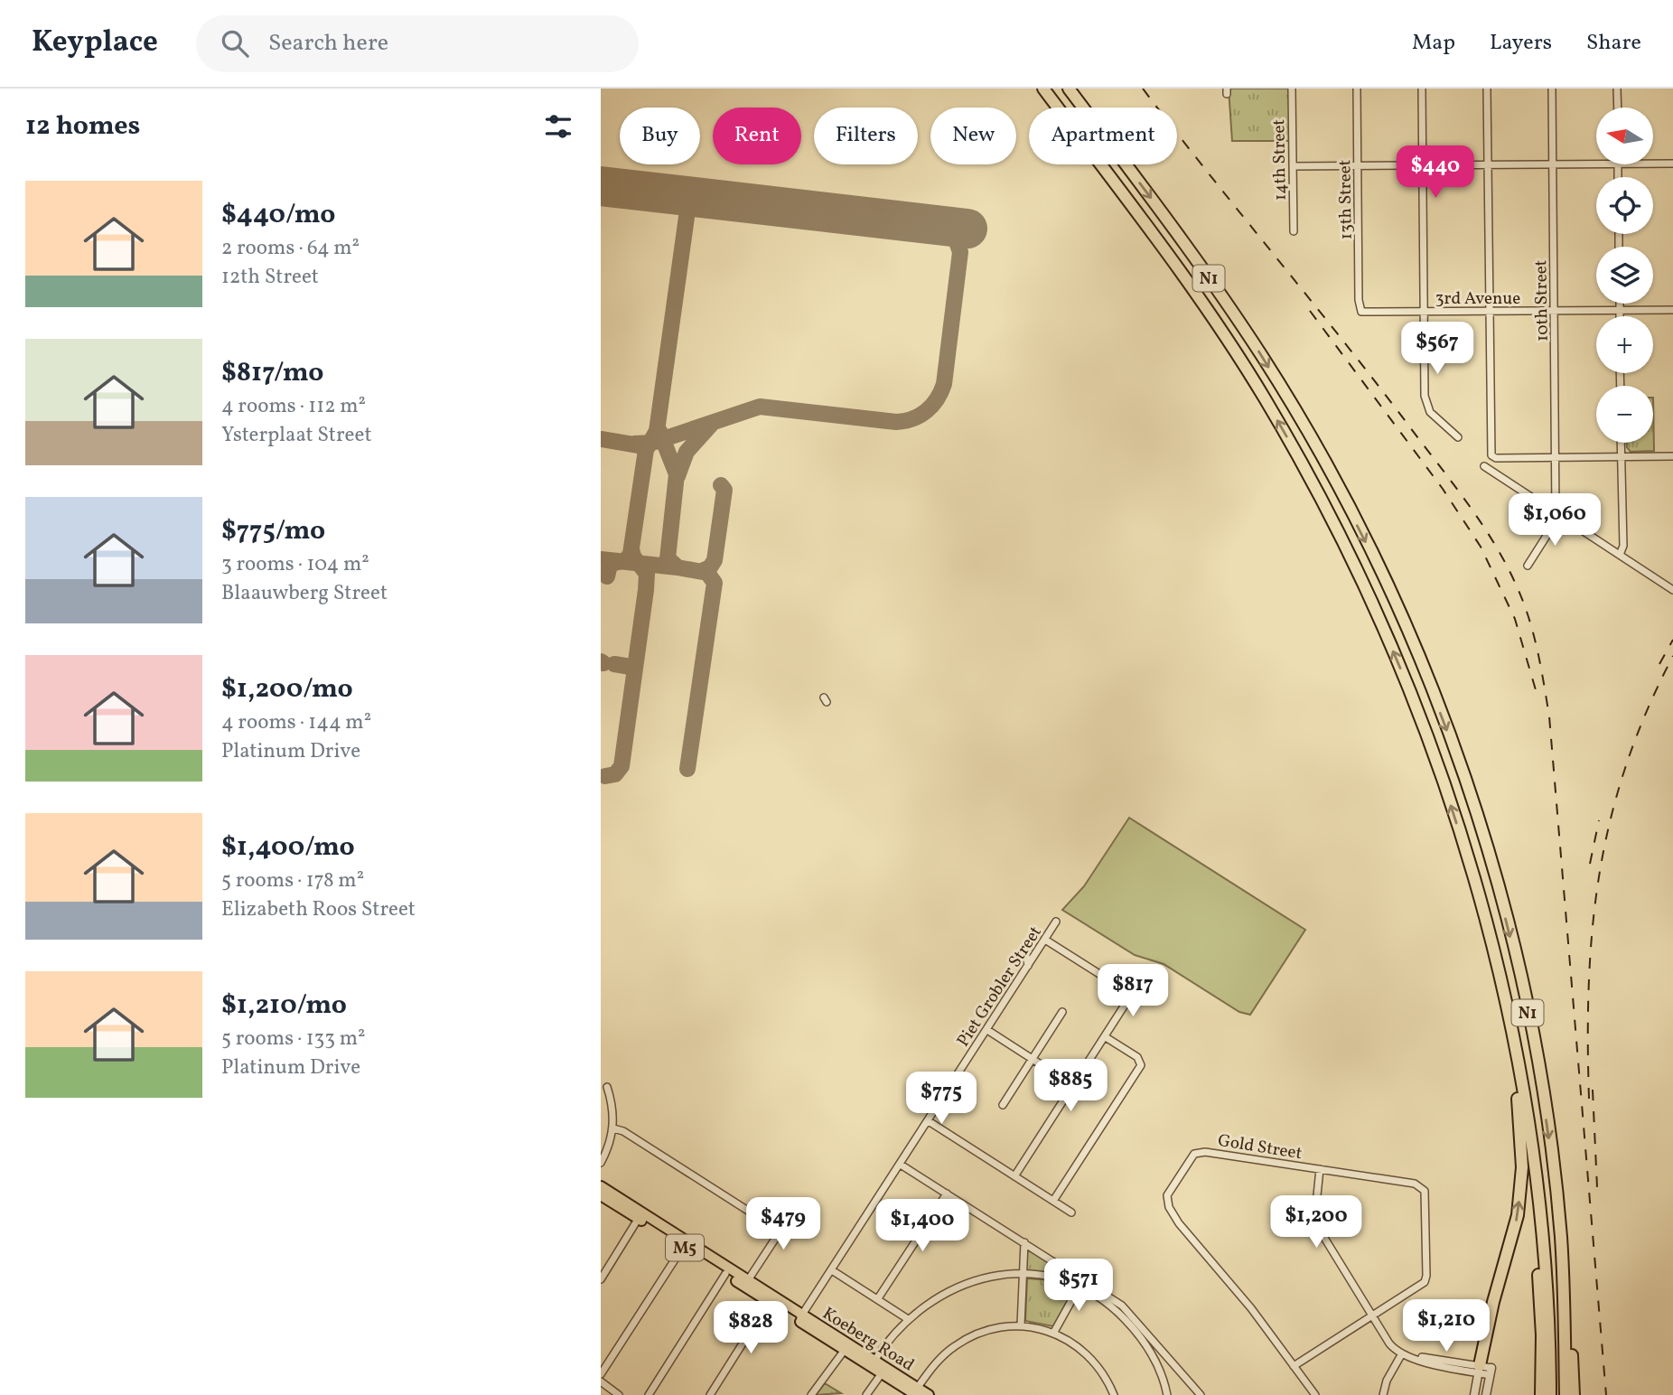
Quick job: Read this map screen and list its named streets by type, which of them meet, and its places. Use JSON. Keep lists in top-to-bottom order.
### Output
{
  "streets": {
    "highway": ["N1"],
    "main road": ["M5", "Koeberg Road"],
    "street": [
      "14th Street",
      "13th Street",
      "3rd Avenue",
      "10th Street",
      "Piet Grobler Street",
      "Gold Street"
    ]
  },
  "crossings": [
    ["13th Street", "3rd Avenue"],
    ["3rd Avenue", "10th Street"],
    ["Piet Grobler Street", "Koeberg Road"]
  ],
  "north": "left",
  "page": {
    "header": "Keyplace",
    "search": "Search here",
    "nav": ["Map", "Layers", "Share"],
    "heading": "12 homes",
    "map_buttons": ["+", "−"],
    "chip": [
      "Buy",
      "Rent",
      "Filters",
      "New",
      "Apartment"
    ],
    "price": [
      "$440",
      "$567",
      "$1,060",
      "$817",
      "$885",
      "$775",
      "$1,200",
      "$479",
      "$1,400",
      "$571",
      "$1,210",
      "$828"
    ],
    "list": [
      {
        "name": "$440/mo",
        "note": "2 rooms · 64 m² · 12th Street"
      },
      {
        "name": "$817/mo",
        "note": "4 rooms · 112 m² · Ysterplaat Street"
      },
      {
        "name": "$775/mo",
        "note": "3 rooms · 104 m² · Blaauwberg Street"
      },
      {
        "name": "$1,200/mo",
        "note": "4 rooms · 144 m² · Platinum Drive"
      },
      {
        "name": "$1,400/mo",
        "note": "5 rooms · 178 m² · Elizabeth Roos Street"
      },
      {
        "name": "$1,210/mo",
        "note": "5 rooms · 133 m² · Platinum Drive"
      }
    ]
  }
}
